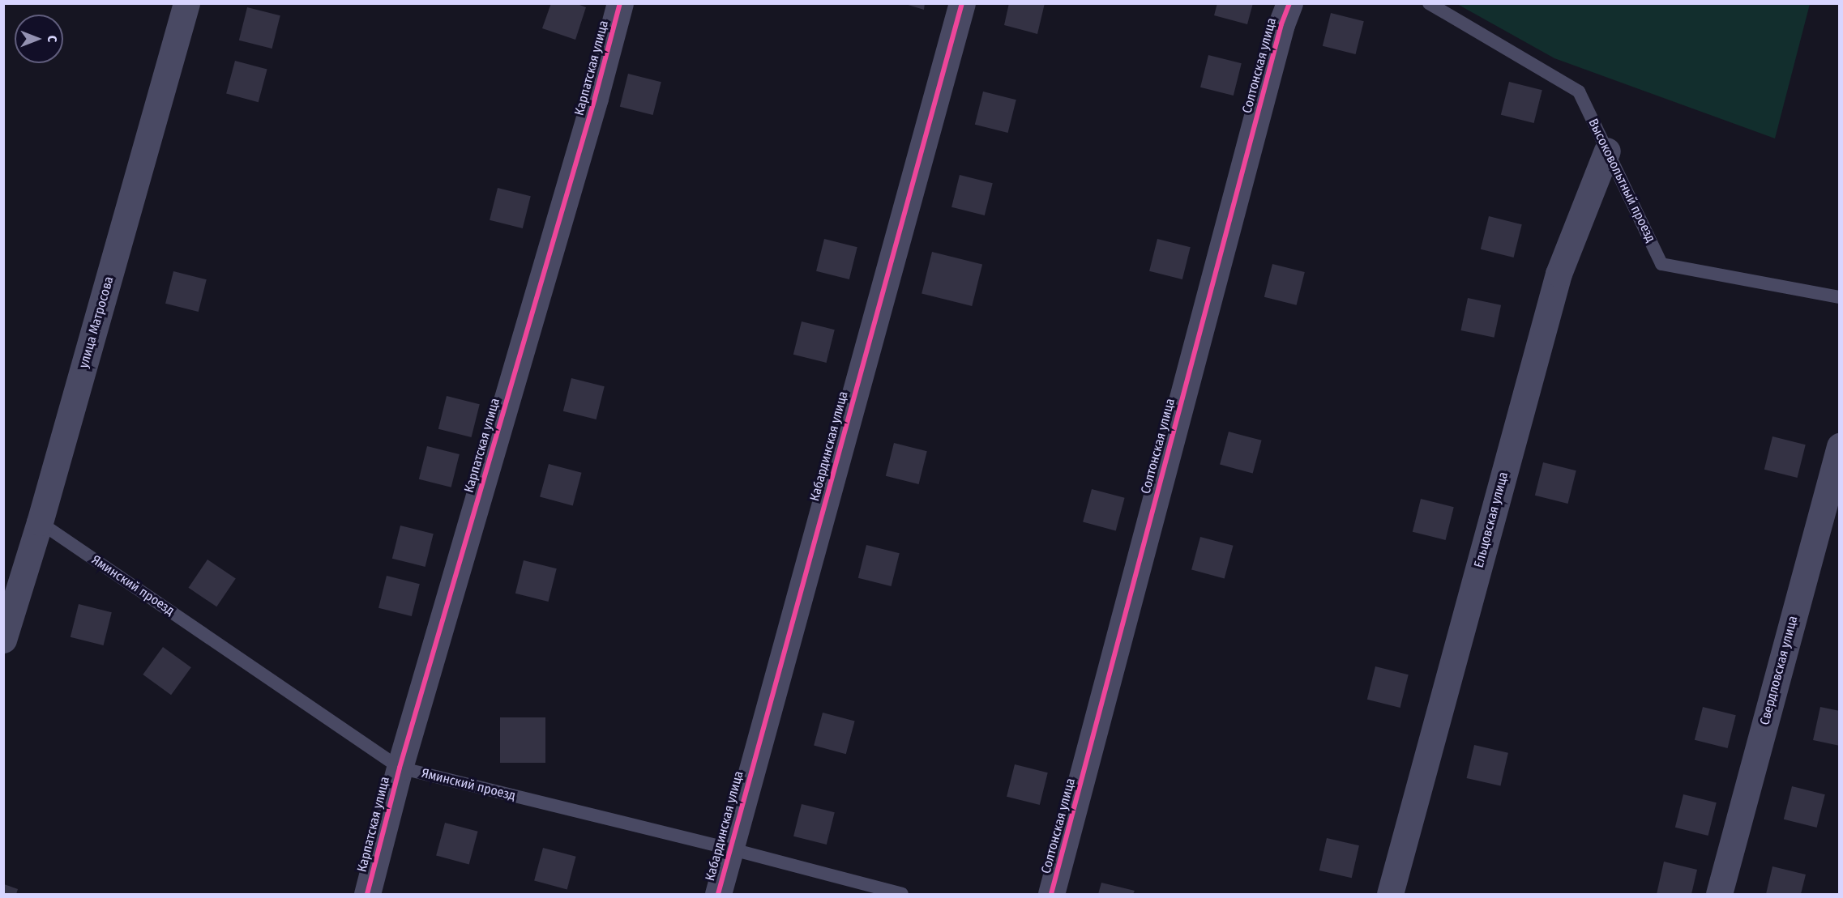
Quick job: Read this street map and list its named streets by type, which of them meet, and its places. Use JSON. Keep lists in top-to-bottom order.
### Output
{
  "streets": {
    "street": [
      "Солтонская улица",
      "Карпатская улица",
      "улица Матросова",
      "Кабардинская улица",
      "Ельцовская улица",
      "Свердловская улица"
    ],
    "lane": ["Высоковольтный проезд", "Яминский проезд"]
  },
  "crossings": [
    ["Карпатская улица", "Яминский проезд"],
    ["Высоковольтный проезд", "Ельцовская улица"],
    ["улица Матросова", "Яминский проезд"],
    ["Кабардинская улица", "Яминский проезд"]
  ],
  "north": "right"
}
